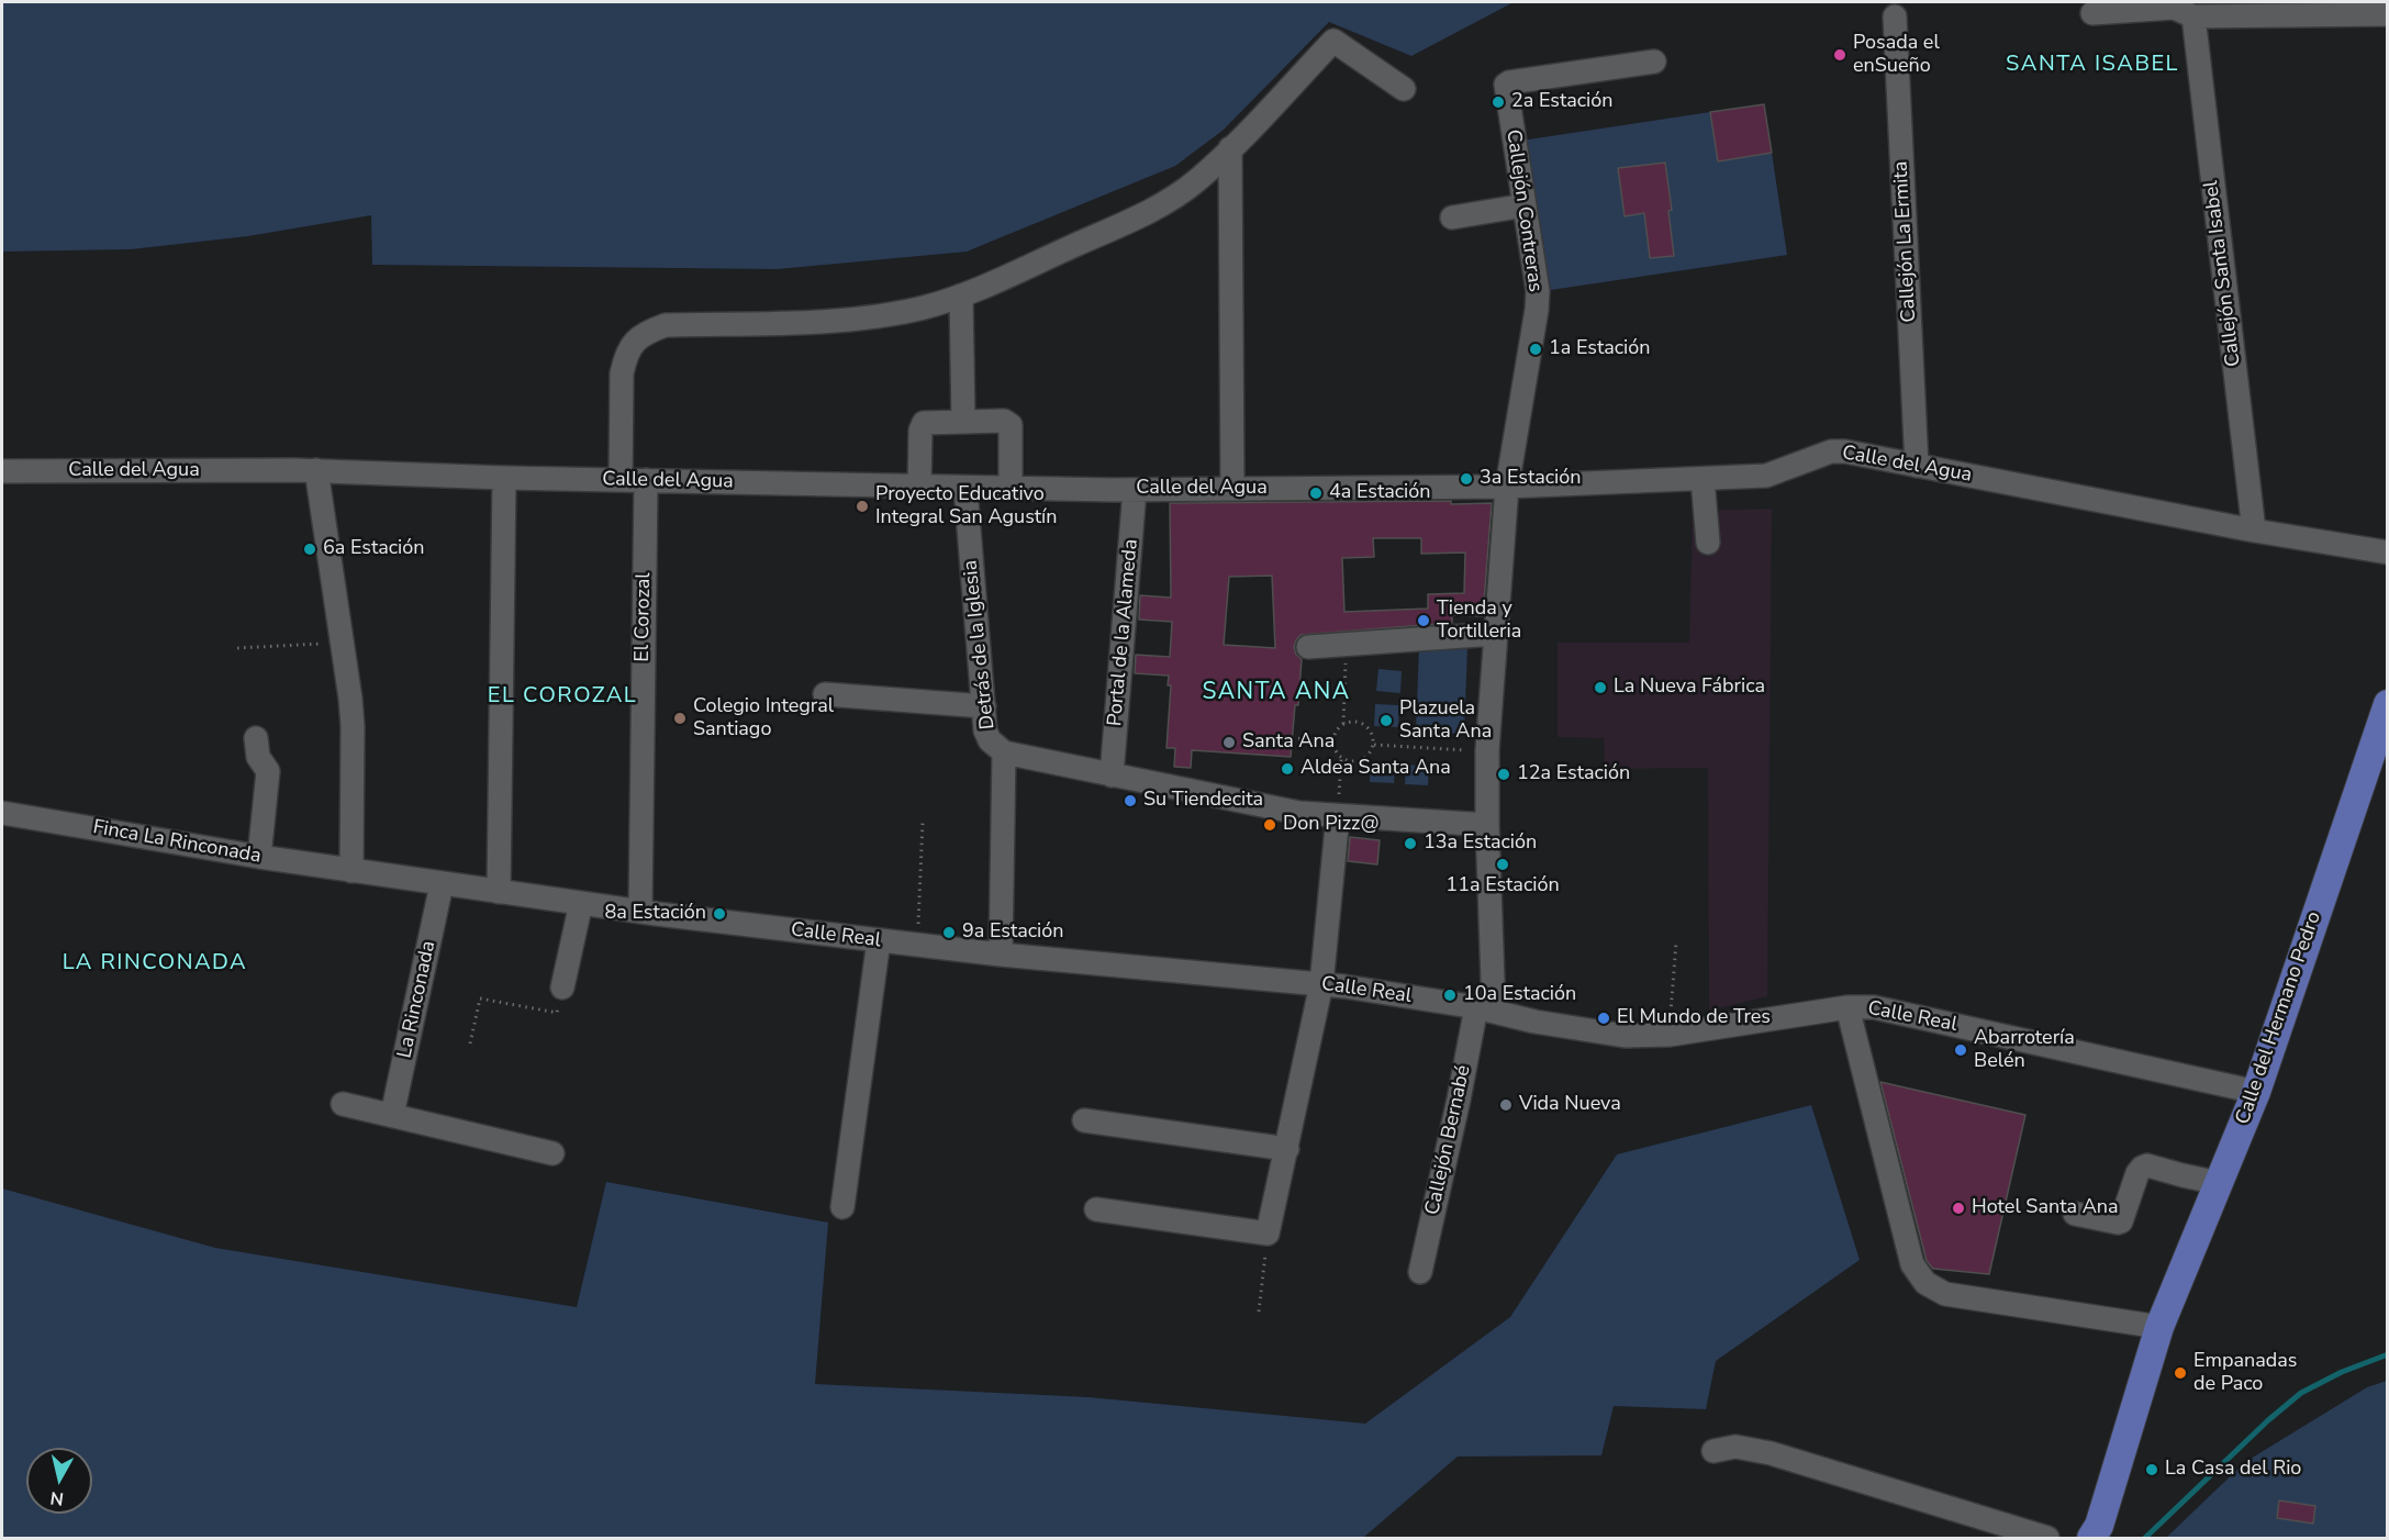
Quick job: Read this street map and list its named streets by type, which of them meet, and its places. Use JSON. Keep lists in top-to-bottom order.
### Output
{
  "streets": {
    "main road": ["Calle del Hermano Pedro"],
    "street": [
      "Callejón Contreras",
      "Callejón La Ermita",
      "Callejón Santa Isabel",
      "Calle del Agua",
      "El Corozal",
      "Portal de la Alameda",
      "Detrás de la Iglesia",
      "Finca La Rinconada",
      "Calle Real",
      "La Rinconada",
      "Callejón Bernabé"
    ]
  },
  "crossings": [
    ["Callejón Contreras", "Calle del Agua"],
    ["Callejón La Ermita", "Calle del Agua"],
    ["Callejón Santa Isabel", "Calle del Agua"],
    ["Calle del Agua", "El Corozal"],
    ["Calle del Agua", "Portal de la Alameda"],
    ["Calle del Agua", "Detrás de la Iglesia"],
    ["El Corozal", "Calle Real"],
    ["Detrás de la Iglesia", "Calle Real"],
    ["Calle Real", "La Rinconada"],
    ["Calle Real", "Calle del Hermano Pedro"],
    ["Calle Real", "Callejón Bernabé"]
  ],
  "districts": [
    "SANTA ISABEL",
    "SANTA ANA",
    "EL COROZAL",
    "LA RINCONADA"
  ],
  "places": [
    "Posada el enSueño",
    "2a Estación",
    "1a Estación",
    "3a Estación",
    "4a Estación",
    "Proyecto Educativo Integral San Agustín",
    "6a Estación",
    "Tienda y Tortilleria",
    "La Nueva Fábrica",
    "Colegio Integral Santiago",
    "Plazuela Santa Ana",
    "Santa Ana",
    "Aldea Santa Ana",
    "12a Estación",
    "Su Tiendecita",
    "Don Pizz@",
    "13a Estación",
    "11a Estación",
    "8a Estación",
    "9a Estación",
    "10a Estación",
    "El Mundo de Tres",
    "Abarrotería Belén",
    "Vida Nueva",
    "Hotel Santa Ana",
    "Empanadas de Paco",
    "La Casa del Rio"
  ],
  "north": "bottom"
}
